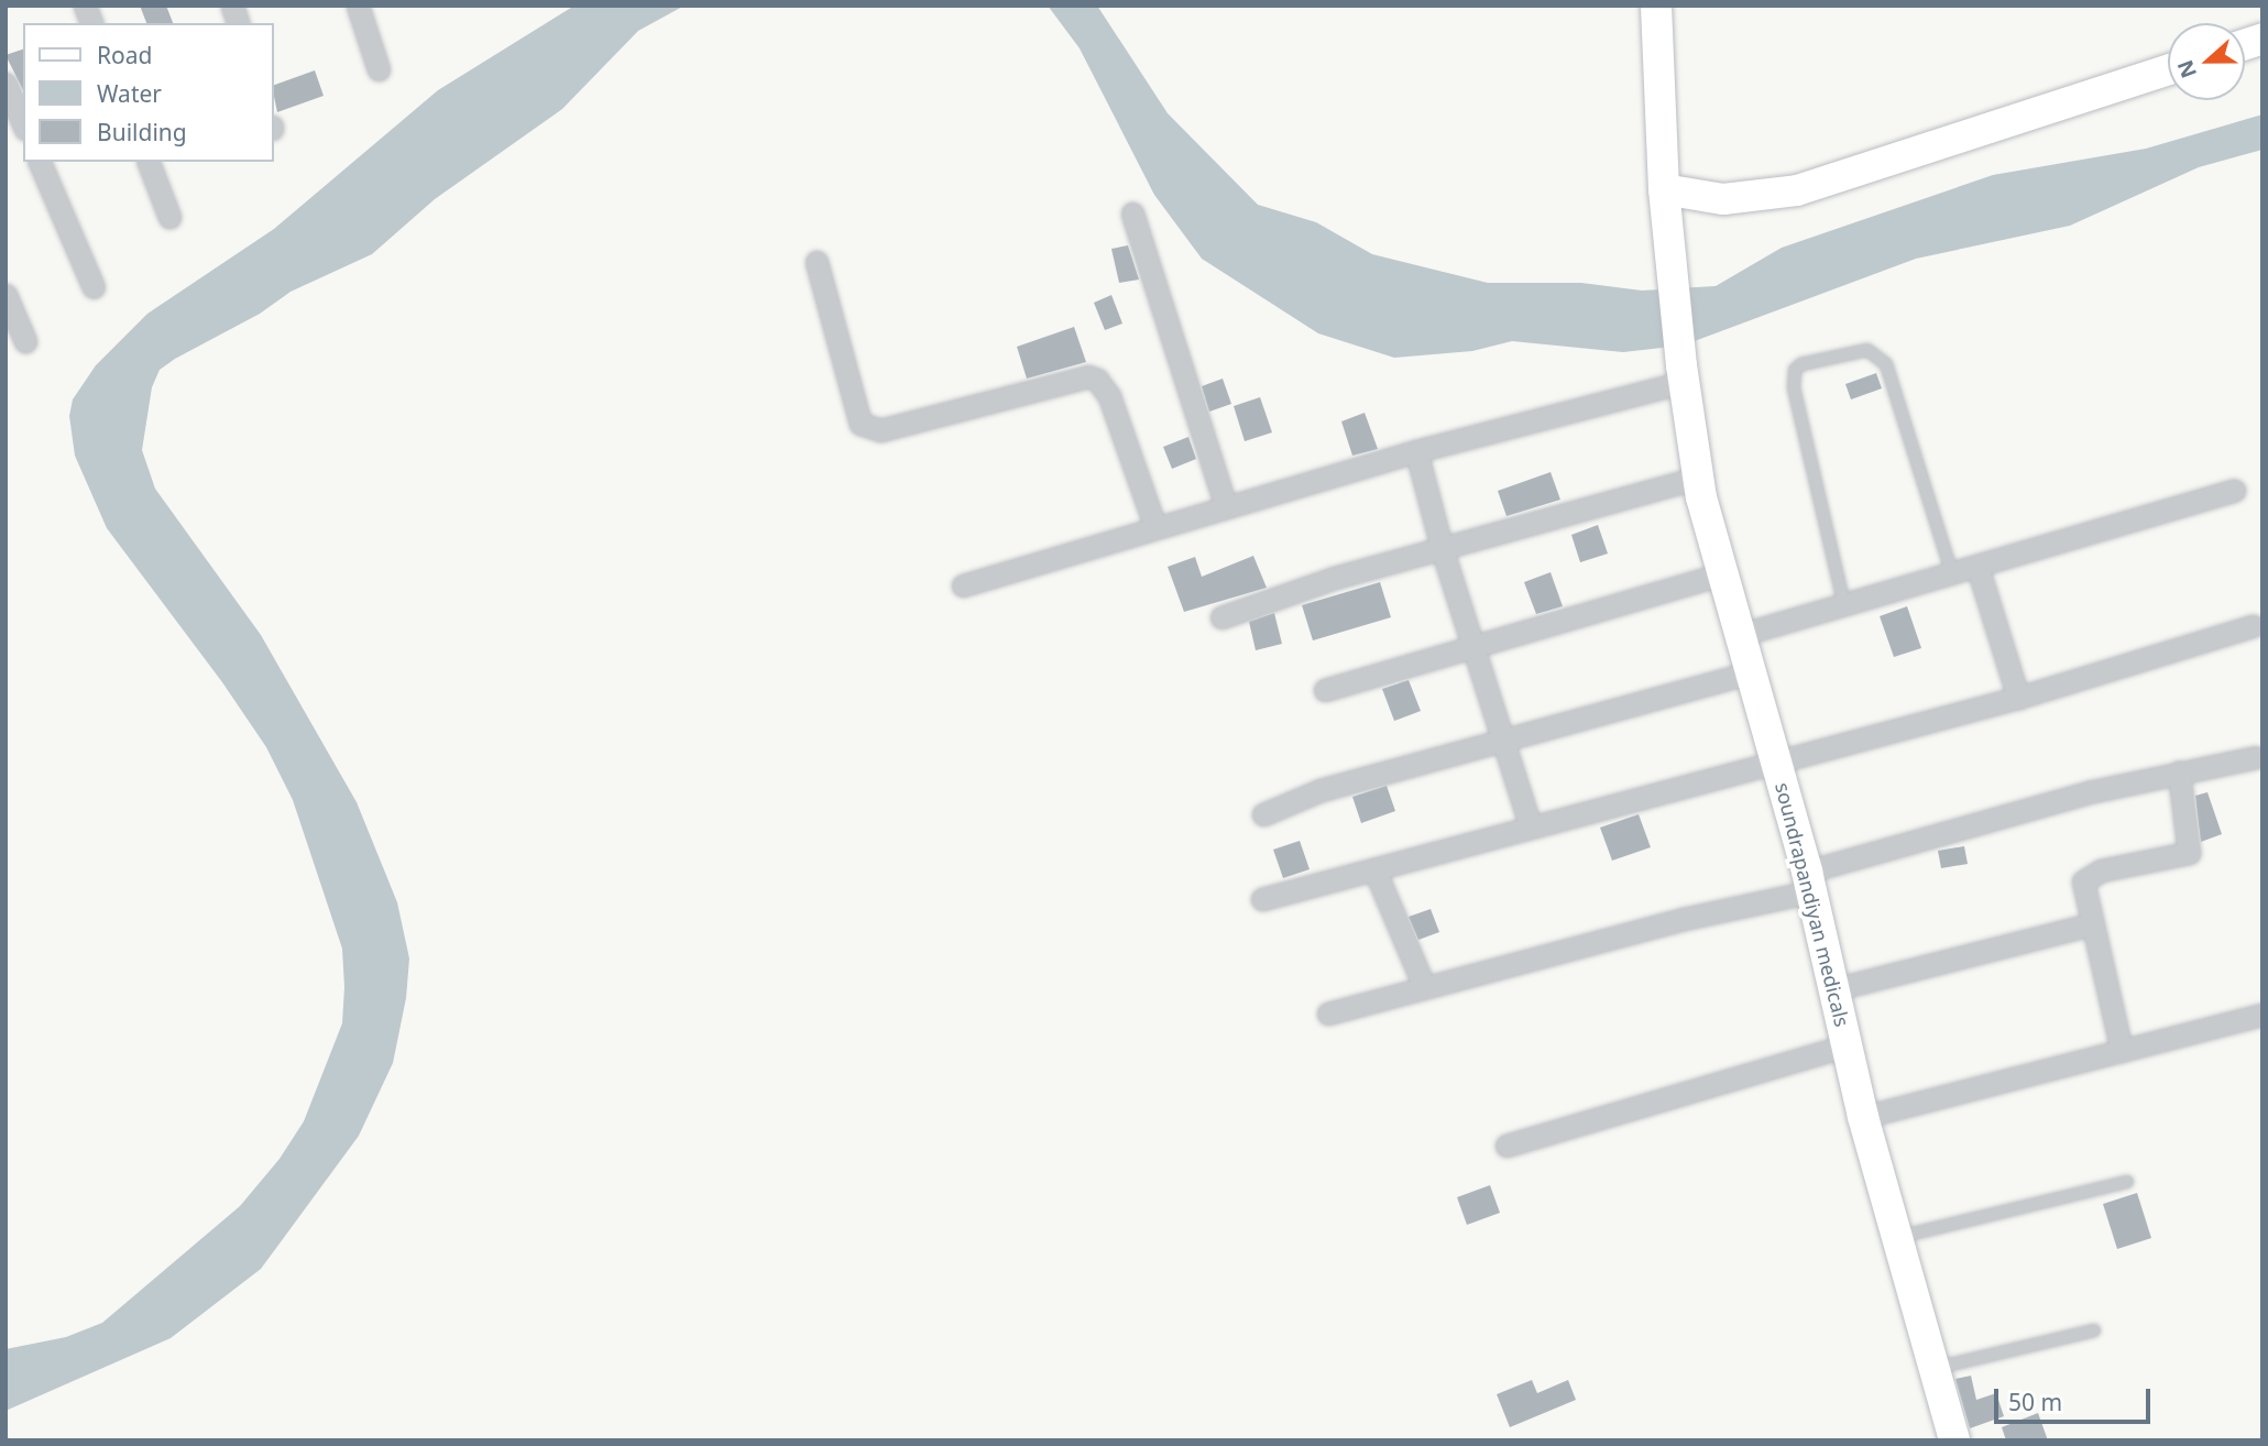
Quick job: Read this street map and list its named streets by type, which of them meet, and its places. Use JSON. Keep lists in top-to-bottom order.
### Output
{
  "streets": {
    "main road": ["soundrapandiyan medicals"]
  },
  "legend": ["Road", "Water", "Building"],
  "scale_bar": "50 m",
  "north": "left"
}
